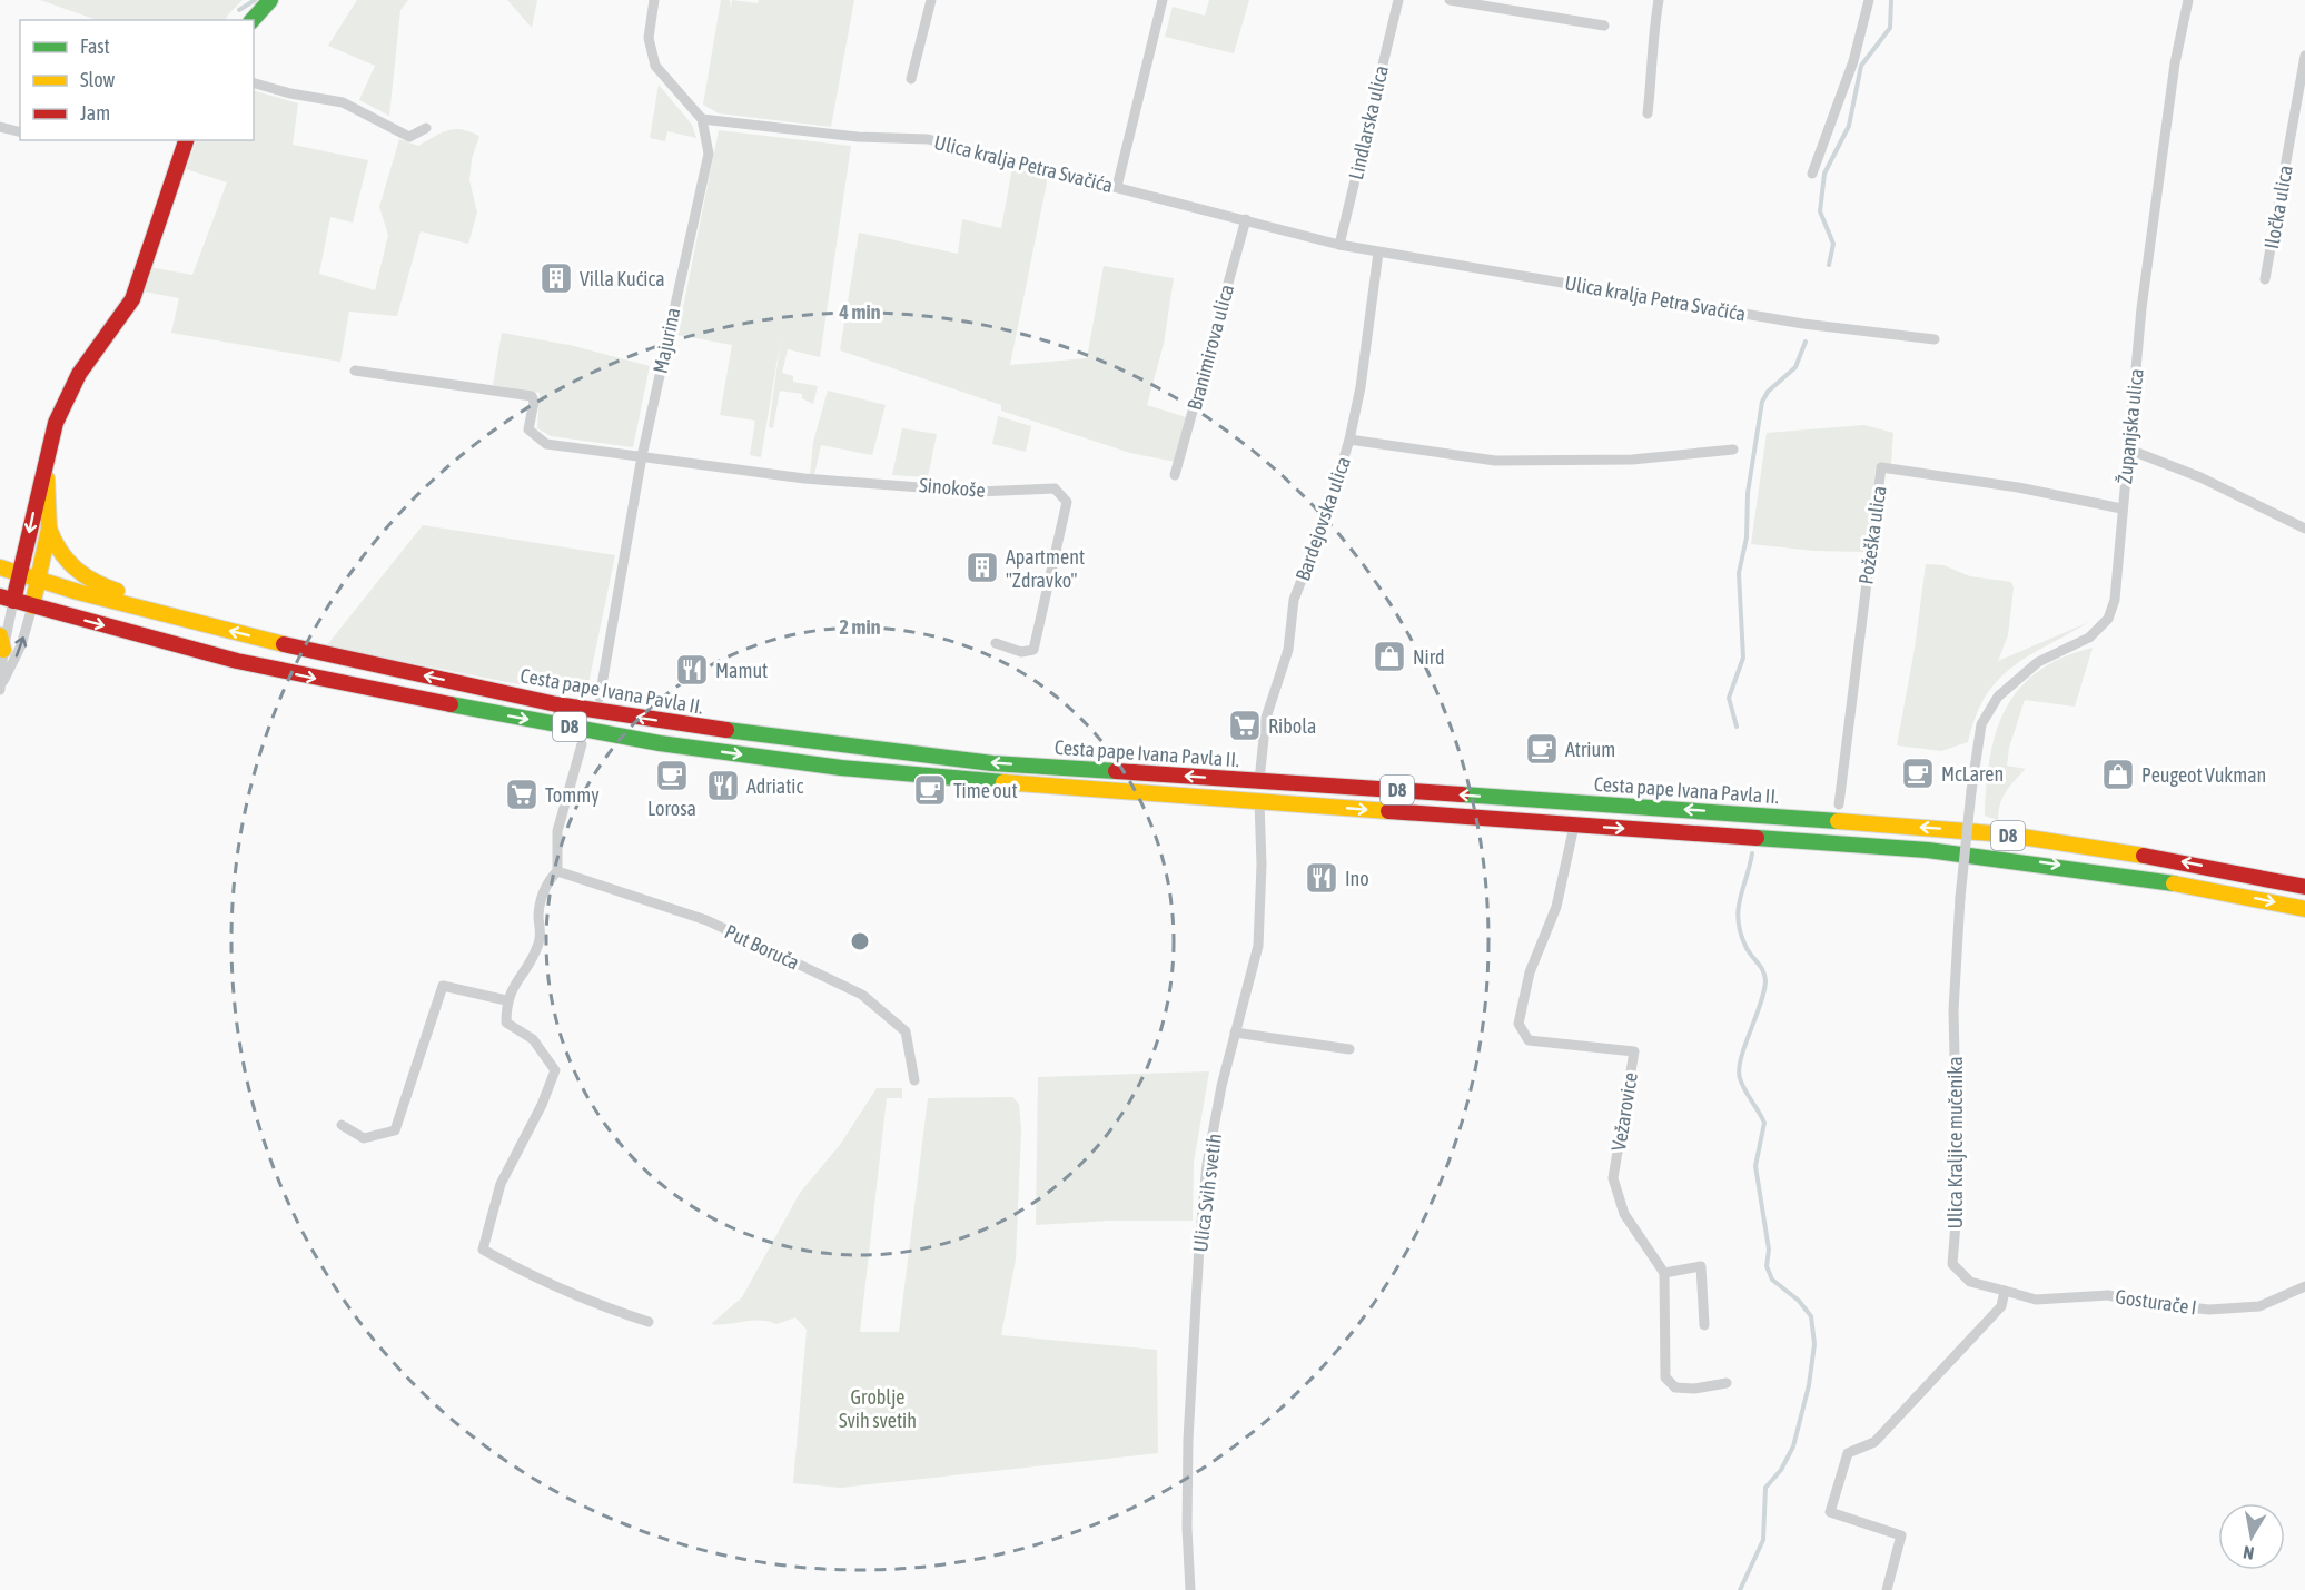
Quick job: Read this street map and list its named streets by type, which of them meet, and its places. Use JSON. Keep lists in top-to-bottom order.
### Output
{
  "streets": {
    "main road": ["Cesta pape Ivana Pavla II.", "D8"],
    "street": [
      "Lindlarska ulica",
      "Ulica kralja Petra Svačića",
      "Iločka ulica",
      "Majurina",
      "Branimirova ulica",
      "Županjska ulica",
      "Sinokoše",
      "Bardejovska ulica",
      "Požeška ulica",
      "Put Boruča",
      "Vežarovice",
      "Ulica Kraljice mučenika",
      "Ulica Svih svetih",
      "Gosturače I"
    ]
  },
  "crossings": [
    ["Lindlarska ulica", "Ulica kralja Petra Svačića"],
    ["Ulica kralja Petra Svačića", "Majurina"],
    ["Ulica kralja Petra Svačića", "Branimirova ulica"],
    ["Ulica kralja Petra Svačića", "Bardejovska ulica"],
    ["Majurina", "Sinokoše"],
    ["Županjska ulica", "Požeška ulica"],
    ["Županjska ulica", "Ulica Kraljice mučenika"],
    ["Bardejovska ulica", "Cesta pape Ivana Pavla II."],
    ["Cesta pape Ivana Pavla II.", "Vežarovice"],
    ["Cesta pape Ivana Pavla II.", "Ulica Svih svetih"],
    ["Ulica Kraljice mučenika", "Gosturače I"]
  ],
  "parks": ["Groblje Svih svetih"],
  "places": {
    "building": ["Villa Kućica", "Apartment \"Zdravko\""],
    "shop": ["Nird", "Peugeot Vukman"],
    "restaurant": ["Mamut", "Adriatic", "Ino"],
    "supermarket": ["Ribola", "Tommy"],
    "cafe": [
      "Atrium",
      "McLaren",
      "Lorosa",
      "Time out"
    ]
  },
  "legend": ["Fast", "Slow", "Jam"],
  "north": "bottom",
  "rings": ["4 min", "2 min"]
}
